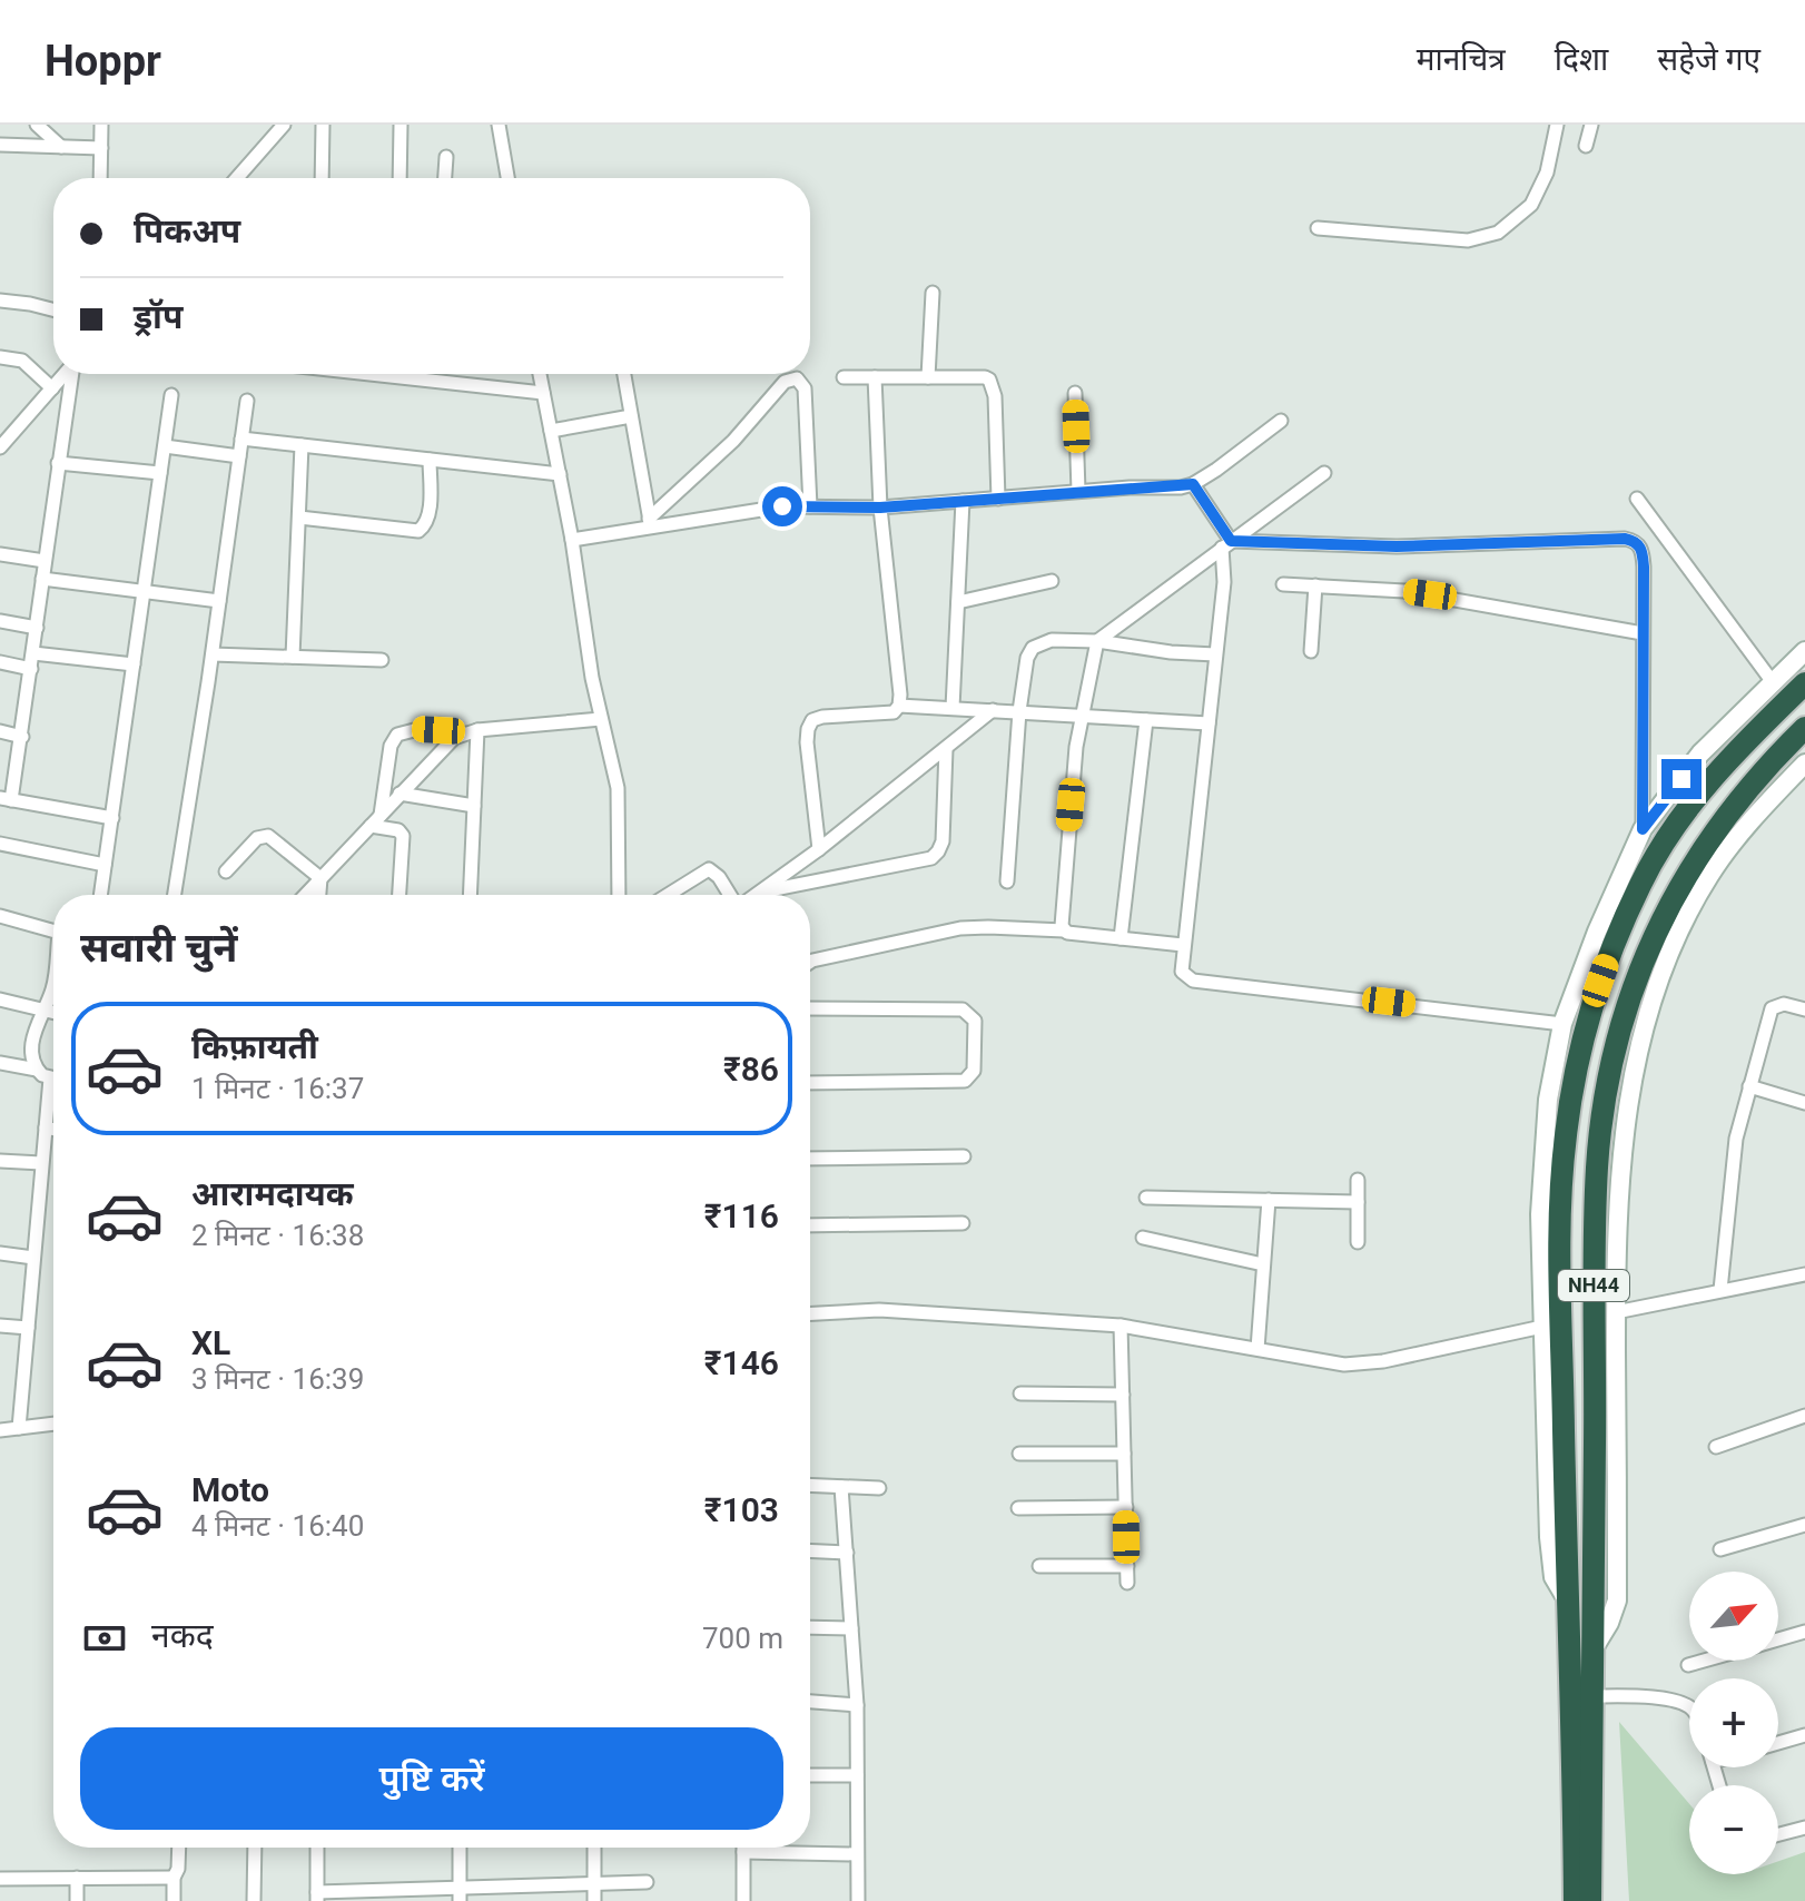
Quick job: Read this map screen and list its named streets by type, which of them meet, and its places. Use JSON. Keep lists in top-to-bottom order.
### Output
{
  "streets": {
    "highway": ["NH44"]
  },
  "north": "top right",
  "page": {
    "header": "Hoppr",
    "nav": ["मानचित्र", "दिशा", "सहेजे गए"],
    "banner": ["पिकअप", "ड्रॉप"],
    "heading": "सवारी चुनें",
    "list": [
      {
        "name": "किफ़ायती",
        "note": "1 मिनट · 16:37",
        "value": "₹86"
      },
      {
        "name": "आरामदायक",
        "note": "2 मिनट · 16:38",
        "value": "₹116"
      },
      {
        "name": "XL",
        "note": "3 मिनट · 16:39",
        "value": "₹146"
      },
      {
        "name": "Moto",
        "note": "4 मिनट · 16:40",
        "value": "₹103"
      }
    ],
    "map_buttons": ["+", "−"],
    "pay": ["नकद", "700 m"],
    "buttons": "पुष्टि करें"
  }
}
